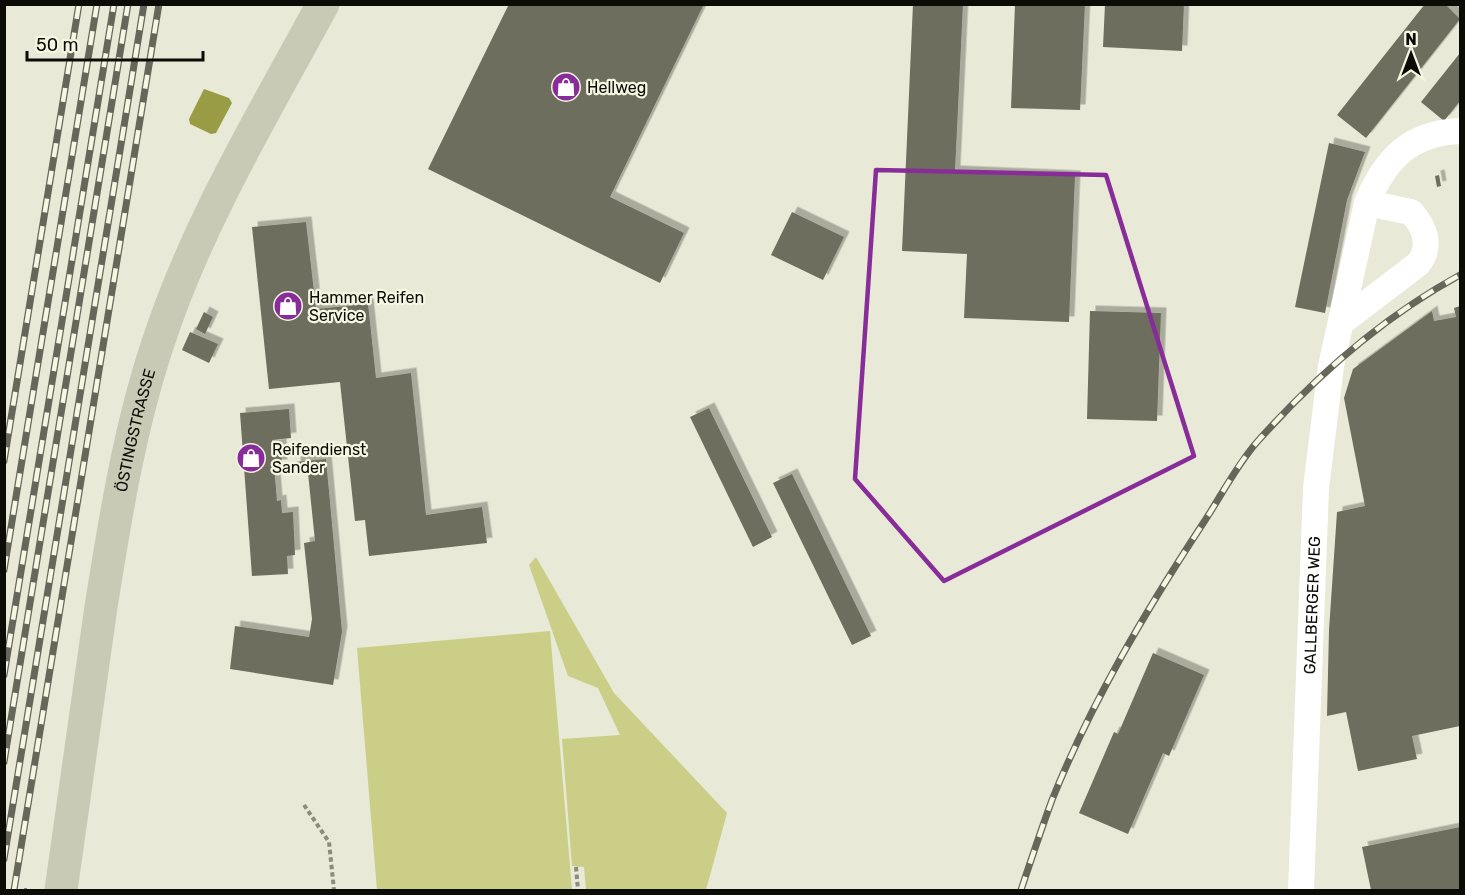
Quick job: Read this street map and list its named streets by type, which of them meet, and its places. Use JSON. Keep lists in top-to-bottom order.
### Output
{
  "streets": {
    "street": ["ÖSTINGSTRASSE", "GALLBERGER WEG"]
  },
  "places": {
    "shop": ["Hellweg", "Hammer Reifen Service", "Reifendienst Sander"]
  },
  "scale_bar": "50 m",
  "north": "top"
}
